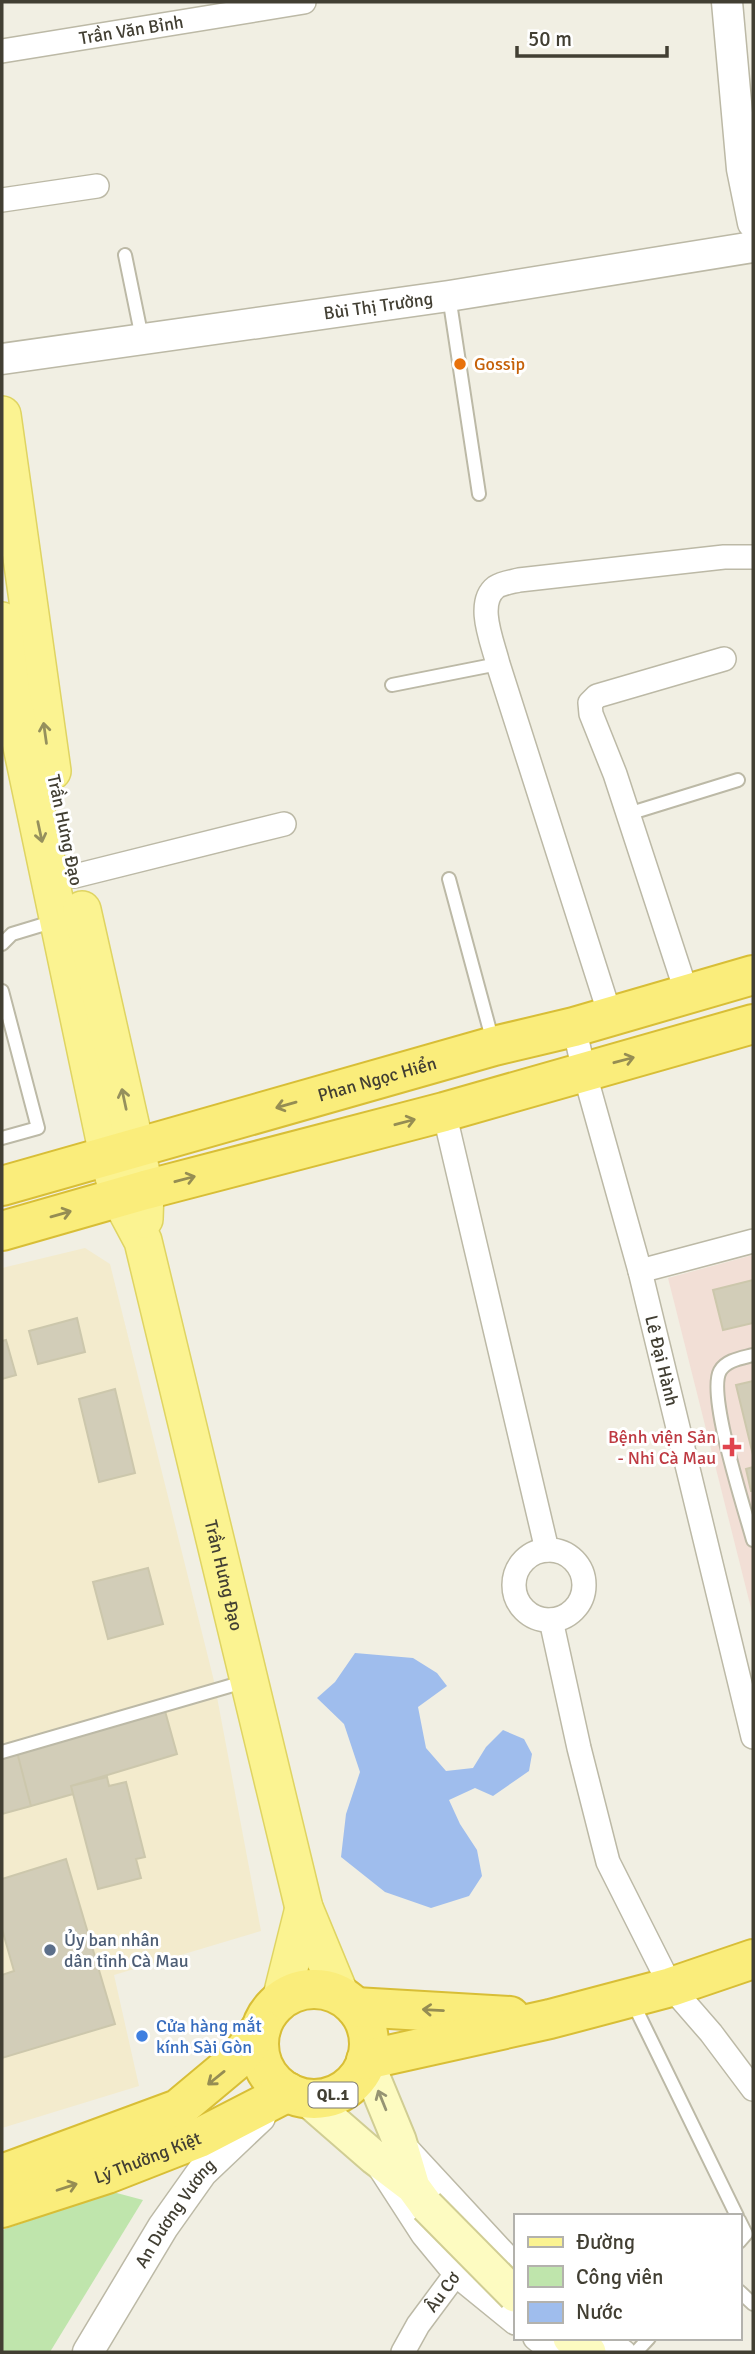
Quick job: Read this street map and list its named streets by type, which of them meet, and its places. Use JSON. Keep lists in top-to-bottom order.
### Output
{
  "streets": {
    "highway": ["Phan Ngọc Hiển", "QL.1", "Lý Thường Kiệt"],
    "main road": ["Trần Hưng Đạo"],
    "street": [
      "Trần Văn Bỉnh",
      "Bùi Thị Trường",
      "Lê Đại Hành",
      "An Dương Vương",
      "Âu Cơ"
    ]
  },
  "crossings": [
    ["Trần Hưng Đạo", "Phan Ngọc Hiển"],
    ["Trần Hưng Đạo", "QL.1"],
    ["Trần Hưng Đạo", "Lý Thường Kiệt"],
    ["Trần Hưng Đạo", "An Dương Vương"],
    ["Phan Ngọc Hiển", "Lê Đại Hành"],
    ["QL.1", "Lý Thường Kiệt"],
    ["QL.1", "An Dương Vương"],
    ["Lý Thường Kiệt", "An Dương Vương"]
  ],
  "places": {
    "other": ["Gossip", "Ủy ban nhân dân tỉnh Cà Mau", "Cửa hàng mắt kính Sài Gòn"],
    "health": ["Bệnh viện Sản - Nhi Cà Mau"]
  },
  "legend": ["Đường", "Công viên", "Nước"],
  "scale_bar": "50 m"
}
